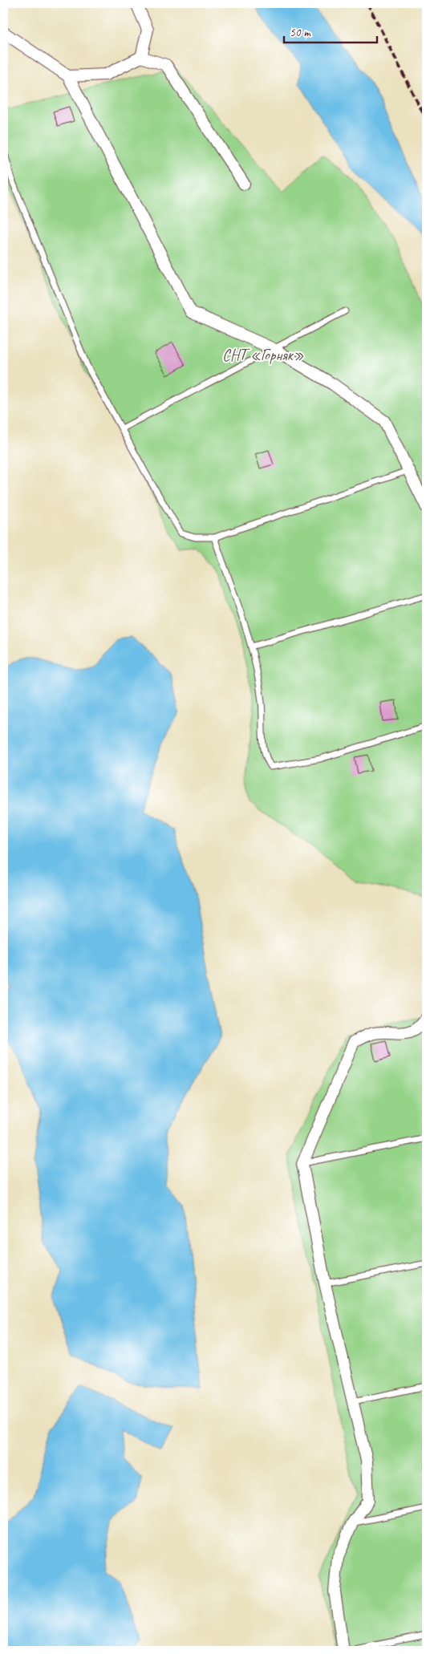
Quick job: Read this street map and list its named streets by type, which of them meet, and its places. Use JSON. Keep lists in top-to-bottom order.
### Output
{
  "parks": ["СНТ «Горняк»"],
  "scale_bar": "50 m"
}
